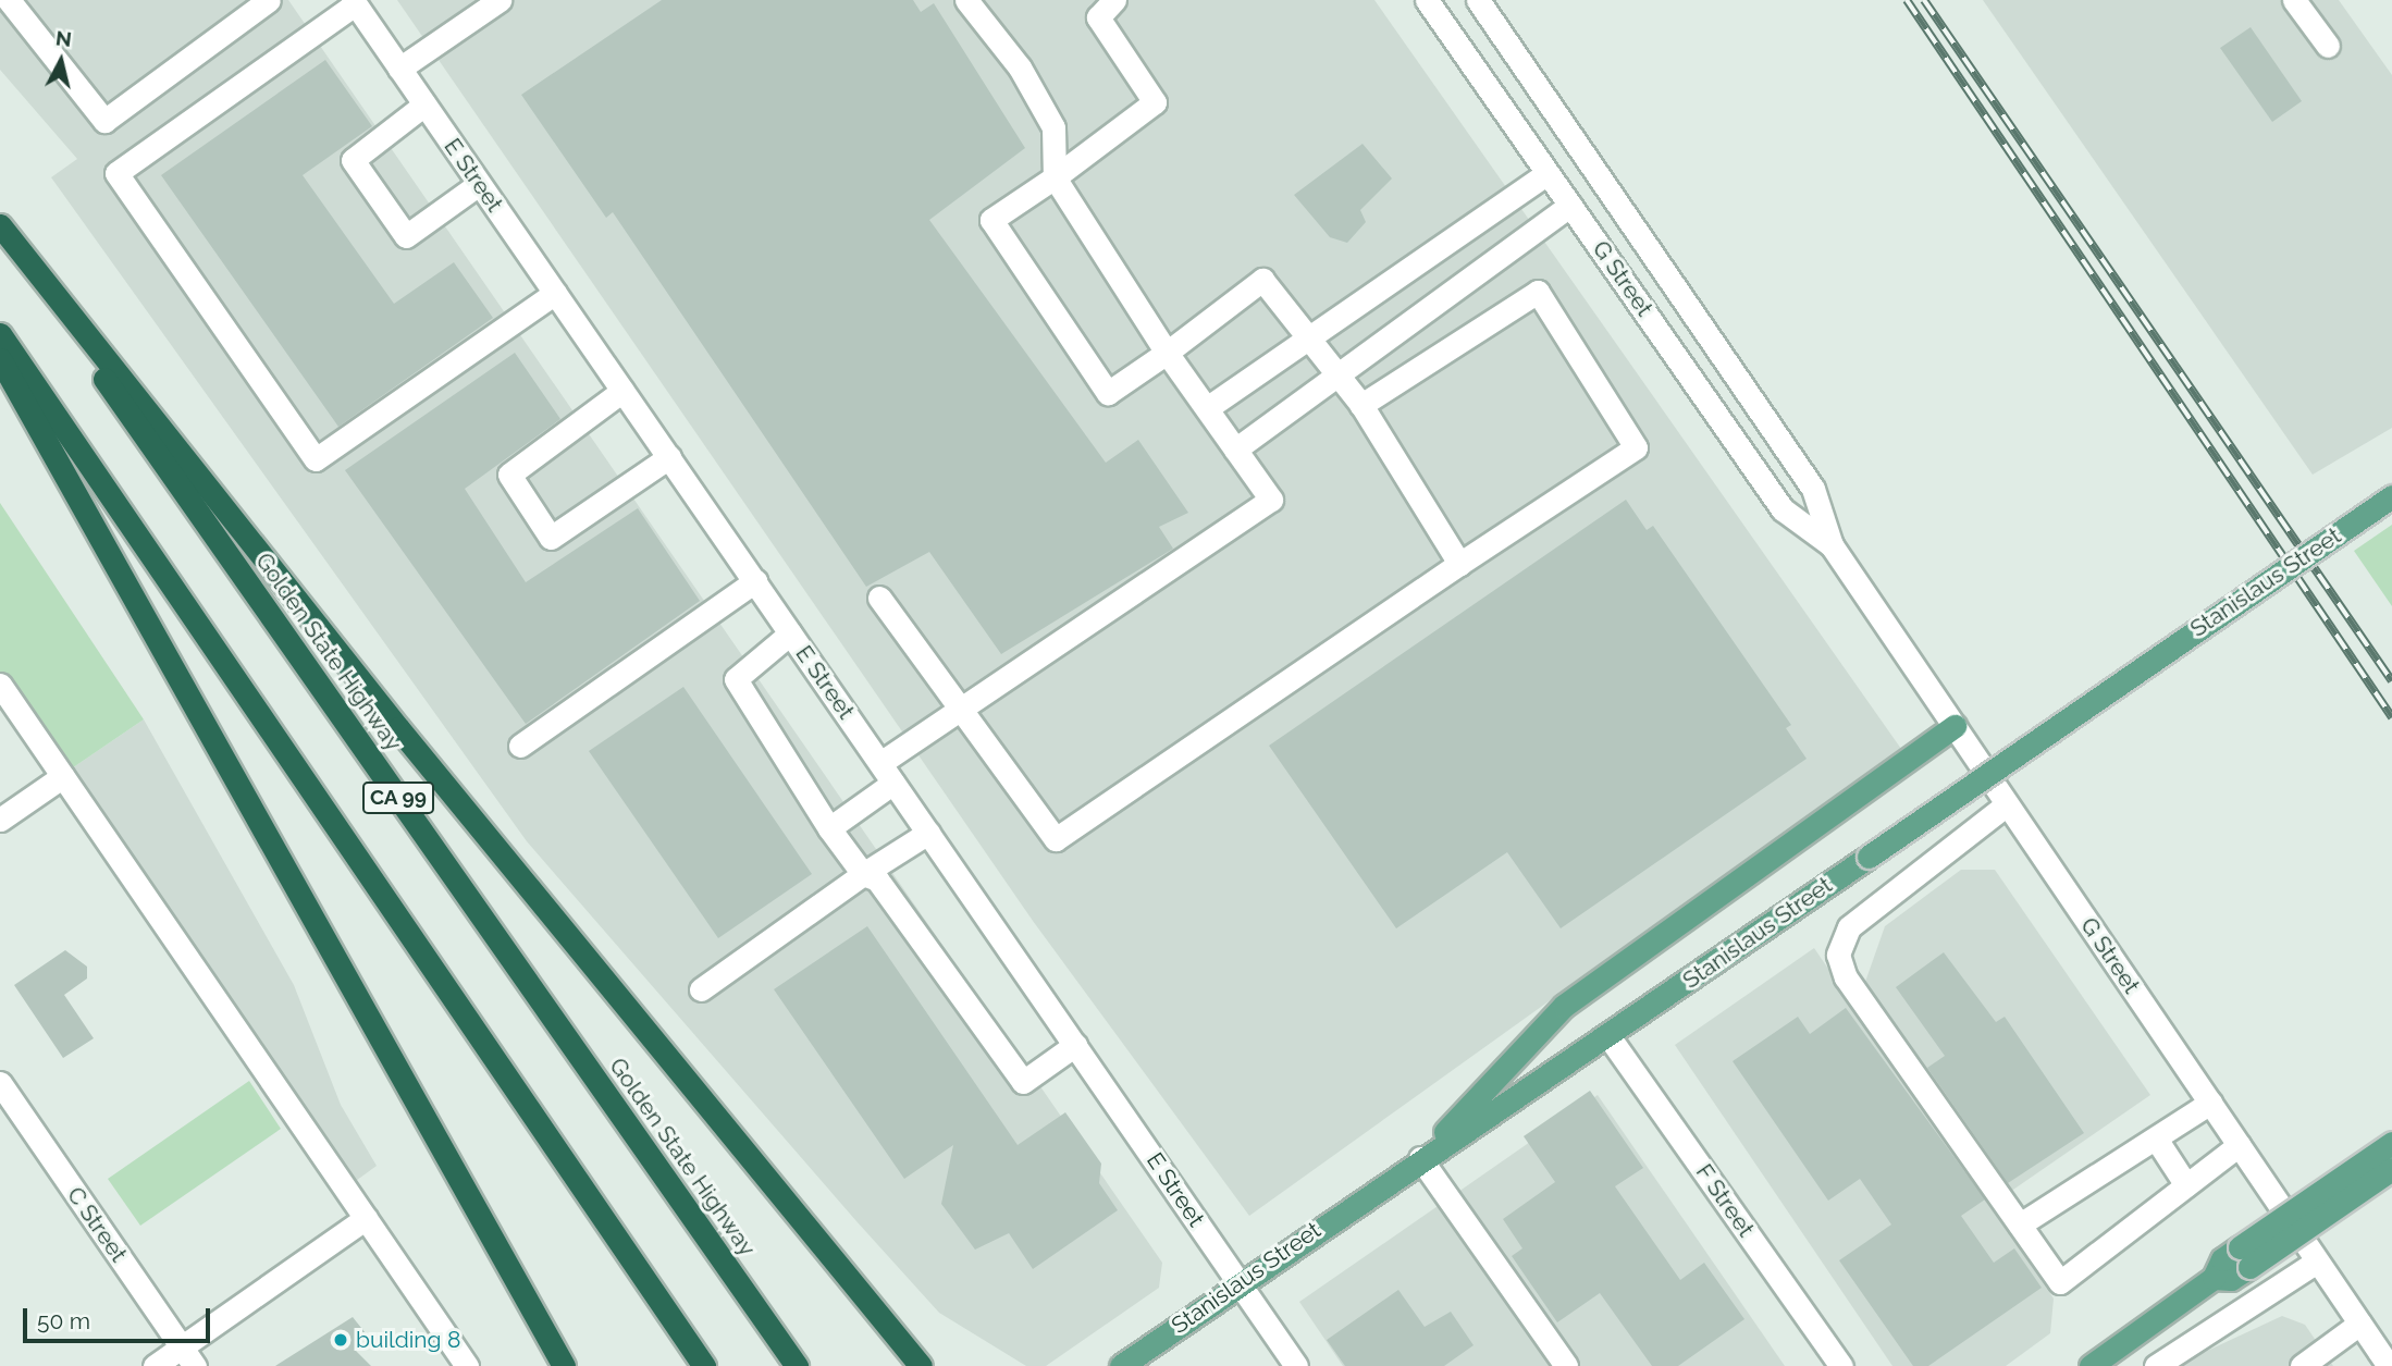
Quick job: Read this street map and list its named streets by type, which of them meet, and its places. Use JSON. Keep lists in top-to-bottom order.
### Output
{
  "streets": {
    "highway": ["Golden State Highway", "CA 99"],
    "main road": ["Stanislaus Street"],
    "street": [
      "E Street",
      "G Street",
      "F Street",
      "C Street"
    ]
  },
  "crossings": [
    ["E Street", "Stanislaus Street"],
    ["Stanislaus Street", "F Street"]
  ],
  "places": ["building 8"],
  "scale_bar": "50 m",
  "north": "top"
}
